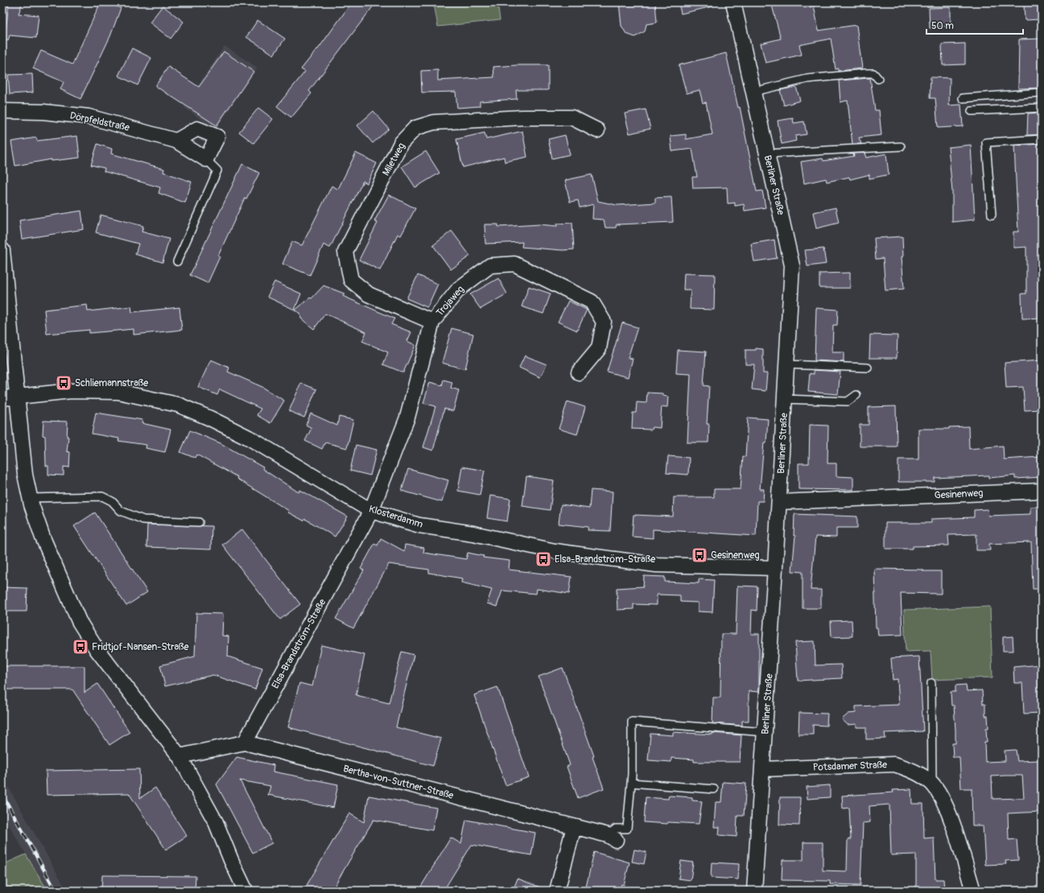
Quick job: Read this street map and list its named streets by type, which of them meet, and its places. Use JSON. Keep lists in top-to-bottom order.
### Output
{
  "streets": {
    "street": [
      "Dörpfeldstraße",
      "Miletweg",
      "Berliner Straße",
      "Trojaweg",
      "Gesinenweg",
      "Klosterdamm",
      "Elsa-Brandström-Straße",
      "Potsdamer Straße",
      "Bertha-von-Suttner-Straße"
    ]
  },
  "crossings": [
    ["Miletweg", "Trojaweg"],
    ["Berliner Straße", "Gesinenweg"],
    ["Berliner Straße", "Klosterdamm"],
    ["Berliner Straße", "Potsdamer Straße"],
    ["Trojaweg", "Klosterdamm"],
    ["Trojaweg", "Elsa-Brandström-Straße"],
    ["Klosterdamm", "Elsa-Brandström-Straße"],
    ["Elsa-Brandström-Straße", "Bertha-von-Suttner-Straße"]
  ],
  "places": {
    "bus stop": [
      "Schliemannstraße",
      "Gesinenweg",
      "Elsa-Brandström-Straße",
      "Fridtjof-Nansen-Straße"
    ]
  },
  "scale_bar": "50 m"
}
